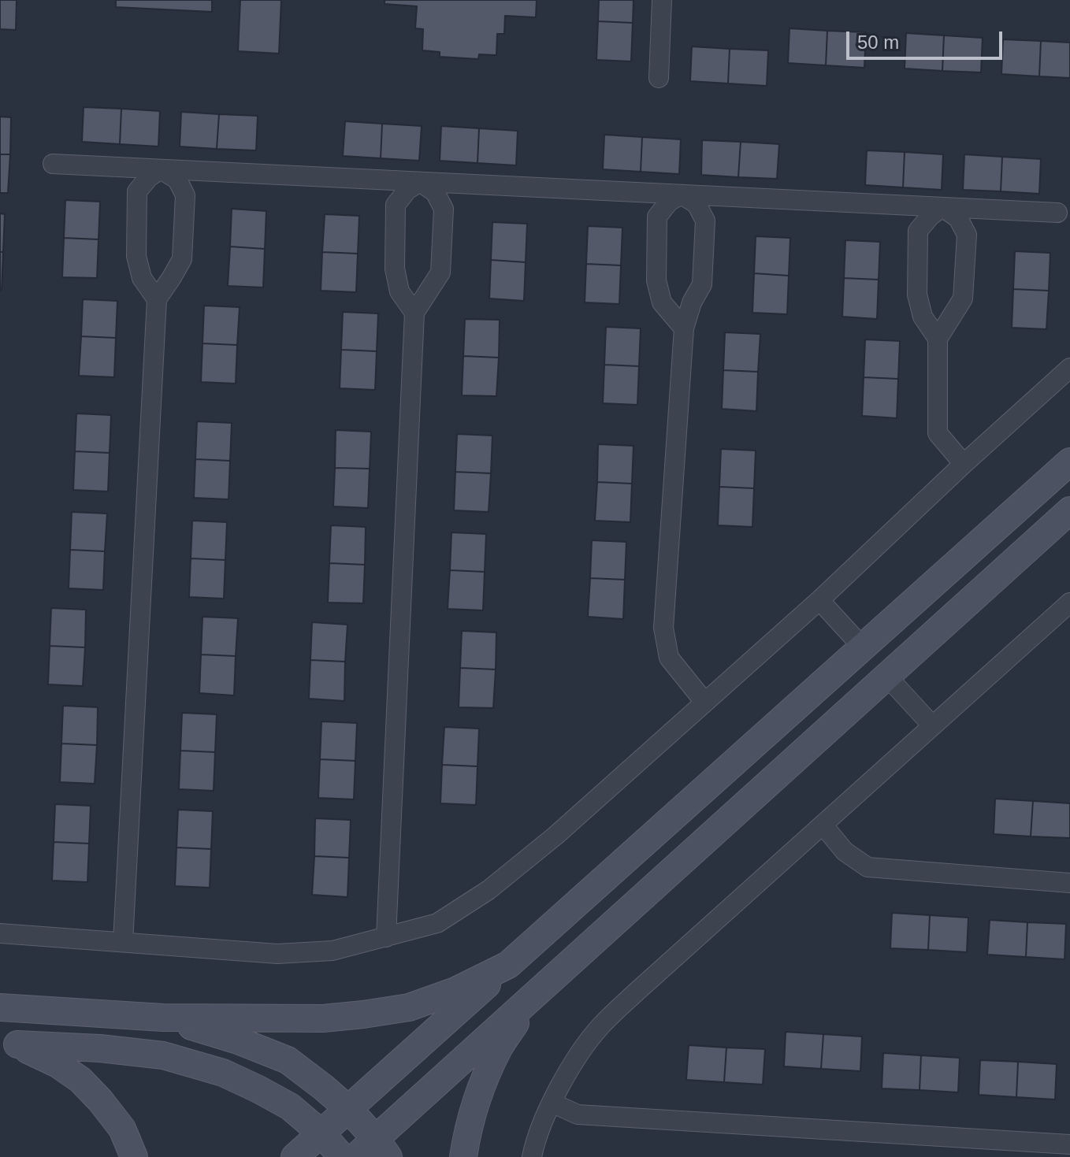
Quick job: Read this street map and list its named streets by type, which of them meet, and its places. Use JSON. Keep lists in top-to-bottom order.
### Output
{
  "scale_bar": "50 m"
}
